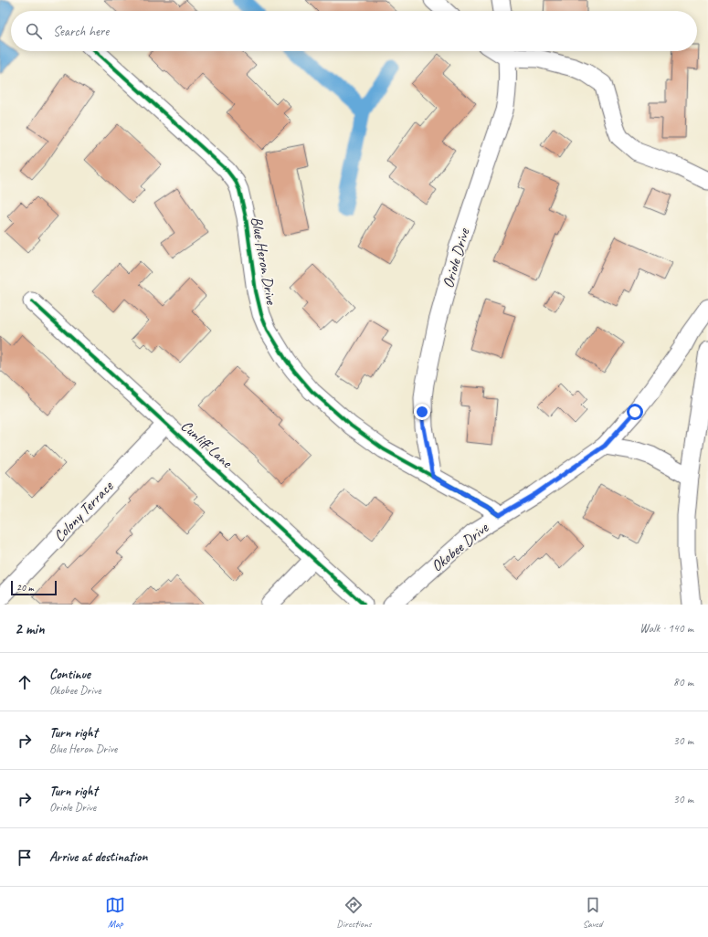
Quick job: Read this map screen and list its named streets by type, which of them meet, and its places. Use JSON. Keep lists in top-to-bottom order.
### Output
{
  "streets": {
    "street": [
      "Oriole Drive",
      "Blue Heron Drive",
      "Cunliff Lane",
      "Colony Terrace",
      "Okobee Drive"
    ]
  },
  "crossings": [
    ["Oriole Drive", "Blue Heron Drive"],
    ["Blue Heron Drive", "Okobee Drive"],
    ["Cunliff Lane", "Colony Terrace"]
  ],
  "scale_bar": "20 m",
  "page": {
    "search": "Search here",
    "scale": "20 m",
    "heading": ["2 min", "Walk · 140 m"],
    "list": [
      ["Continue", "Okobee Drive", "80 m"],
      ["Turn right", "Blue Heron Drive", "30 m"],
      ["Turn right", "Oriole Drive", "30 m"],
      "Arrive at destination"
    ],
    "nav": ["Map", "Directions", "Saved"]
  }
}
